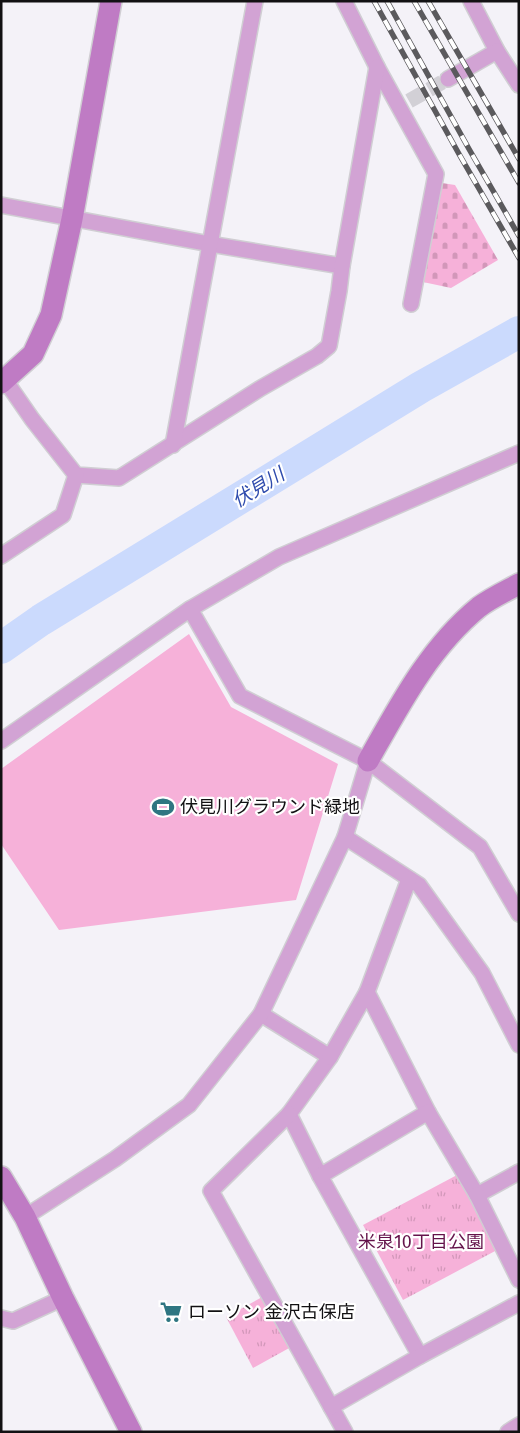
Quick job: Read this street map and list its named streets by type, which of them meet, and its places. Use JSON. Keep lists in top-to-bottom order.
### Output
{
  "water": ["伏見川"],
  "parks": ["米泉10丁目公園"],
  "places": {
    "sports": ["伏見川グラウンド緑地"],
    "supermarket": ["ローソン 金沢古保店"]
  }
}
